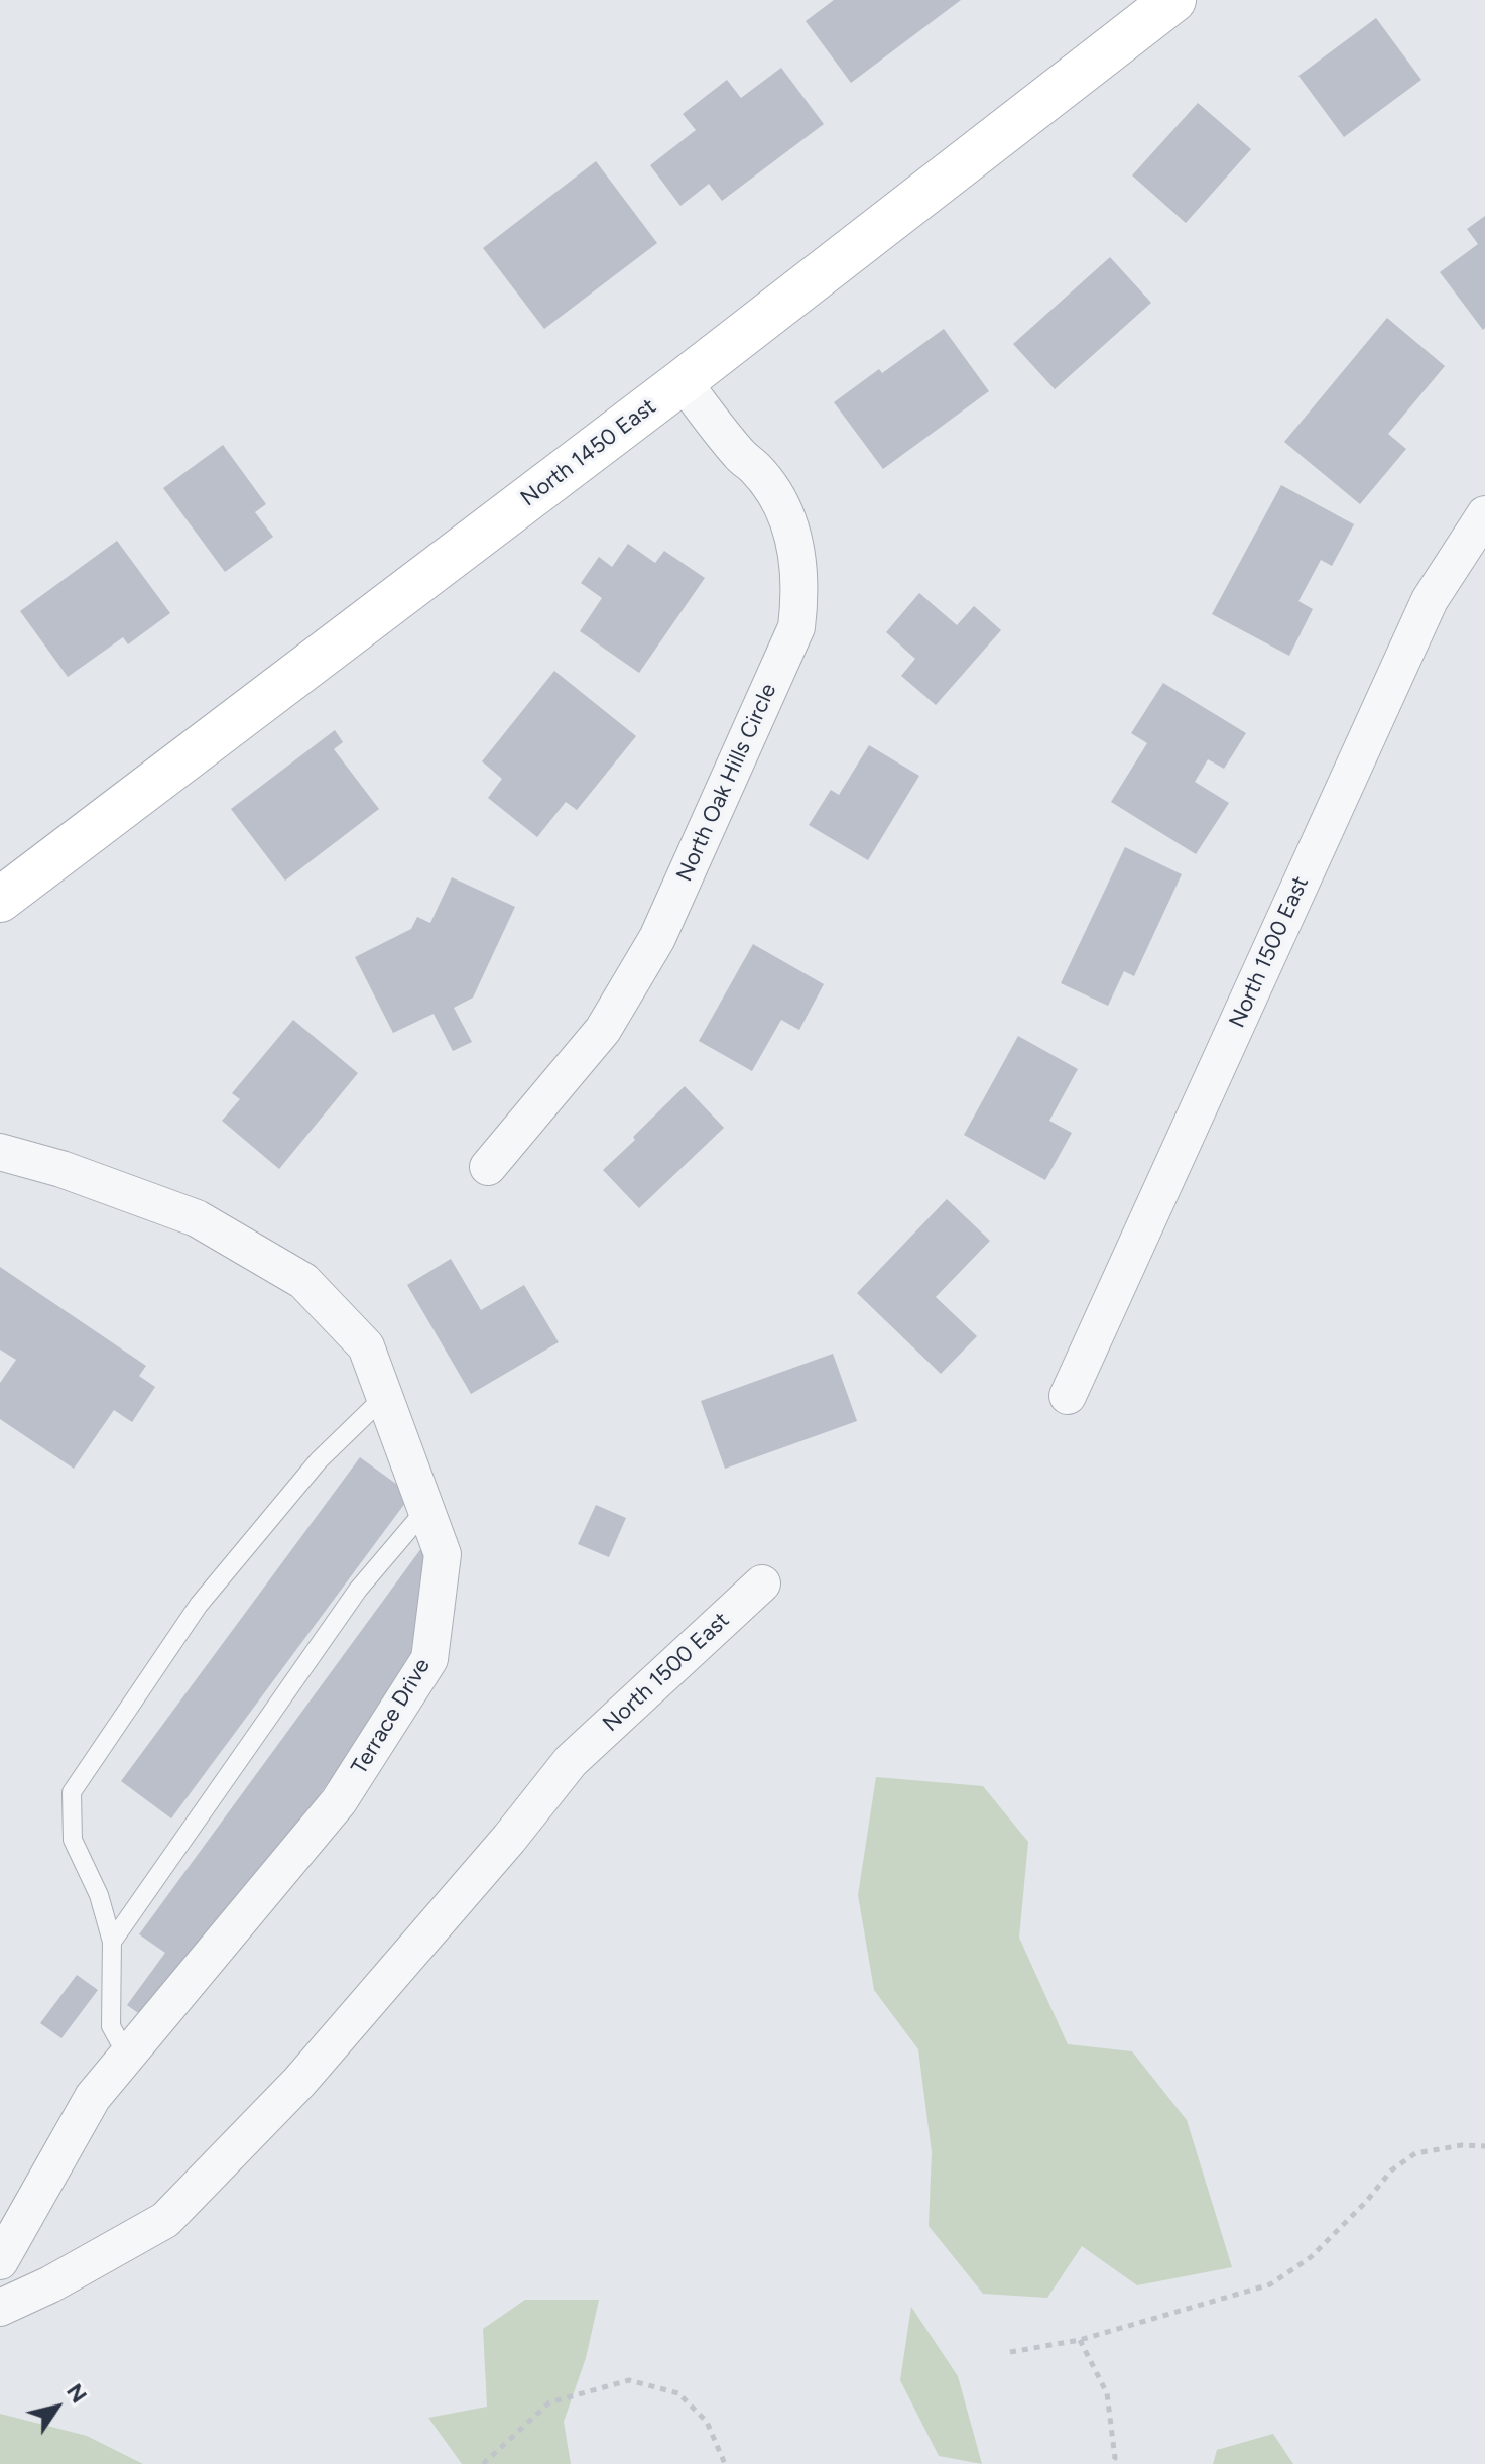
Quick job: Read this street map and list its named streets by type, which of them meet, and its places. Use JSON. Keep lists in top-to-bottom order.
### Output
{
  "streets": {
    "street": [
      "North 1450 East",
      "North Oak Hills Circle",
      "North 1500 East",
      "Terrace Drive"
    ]
  },
  "crossings": [
    ["North 1450 East", "North Oak Hills Circle"]
  ],
  "north": "top right"
}
